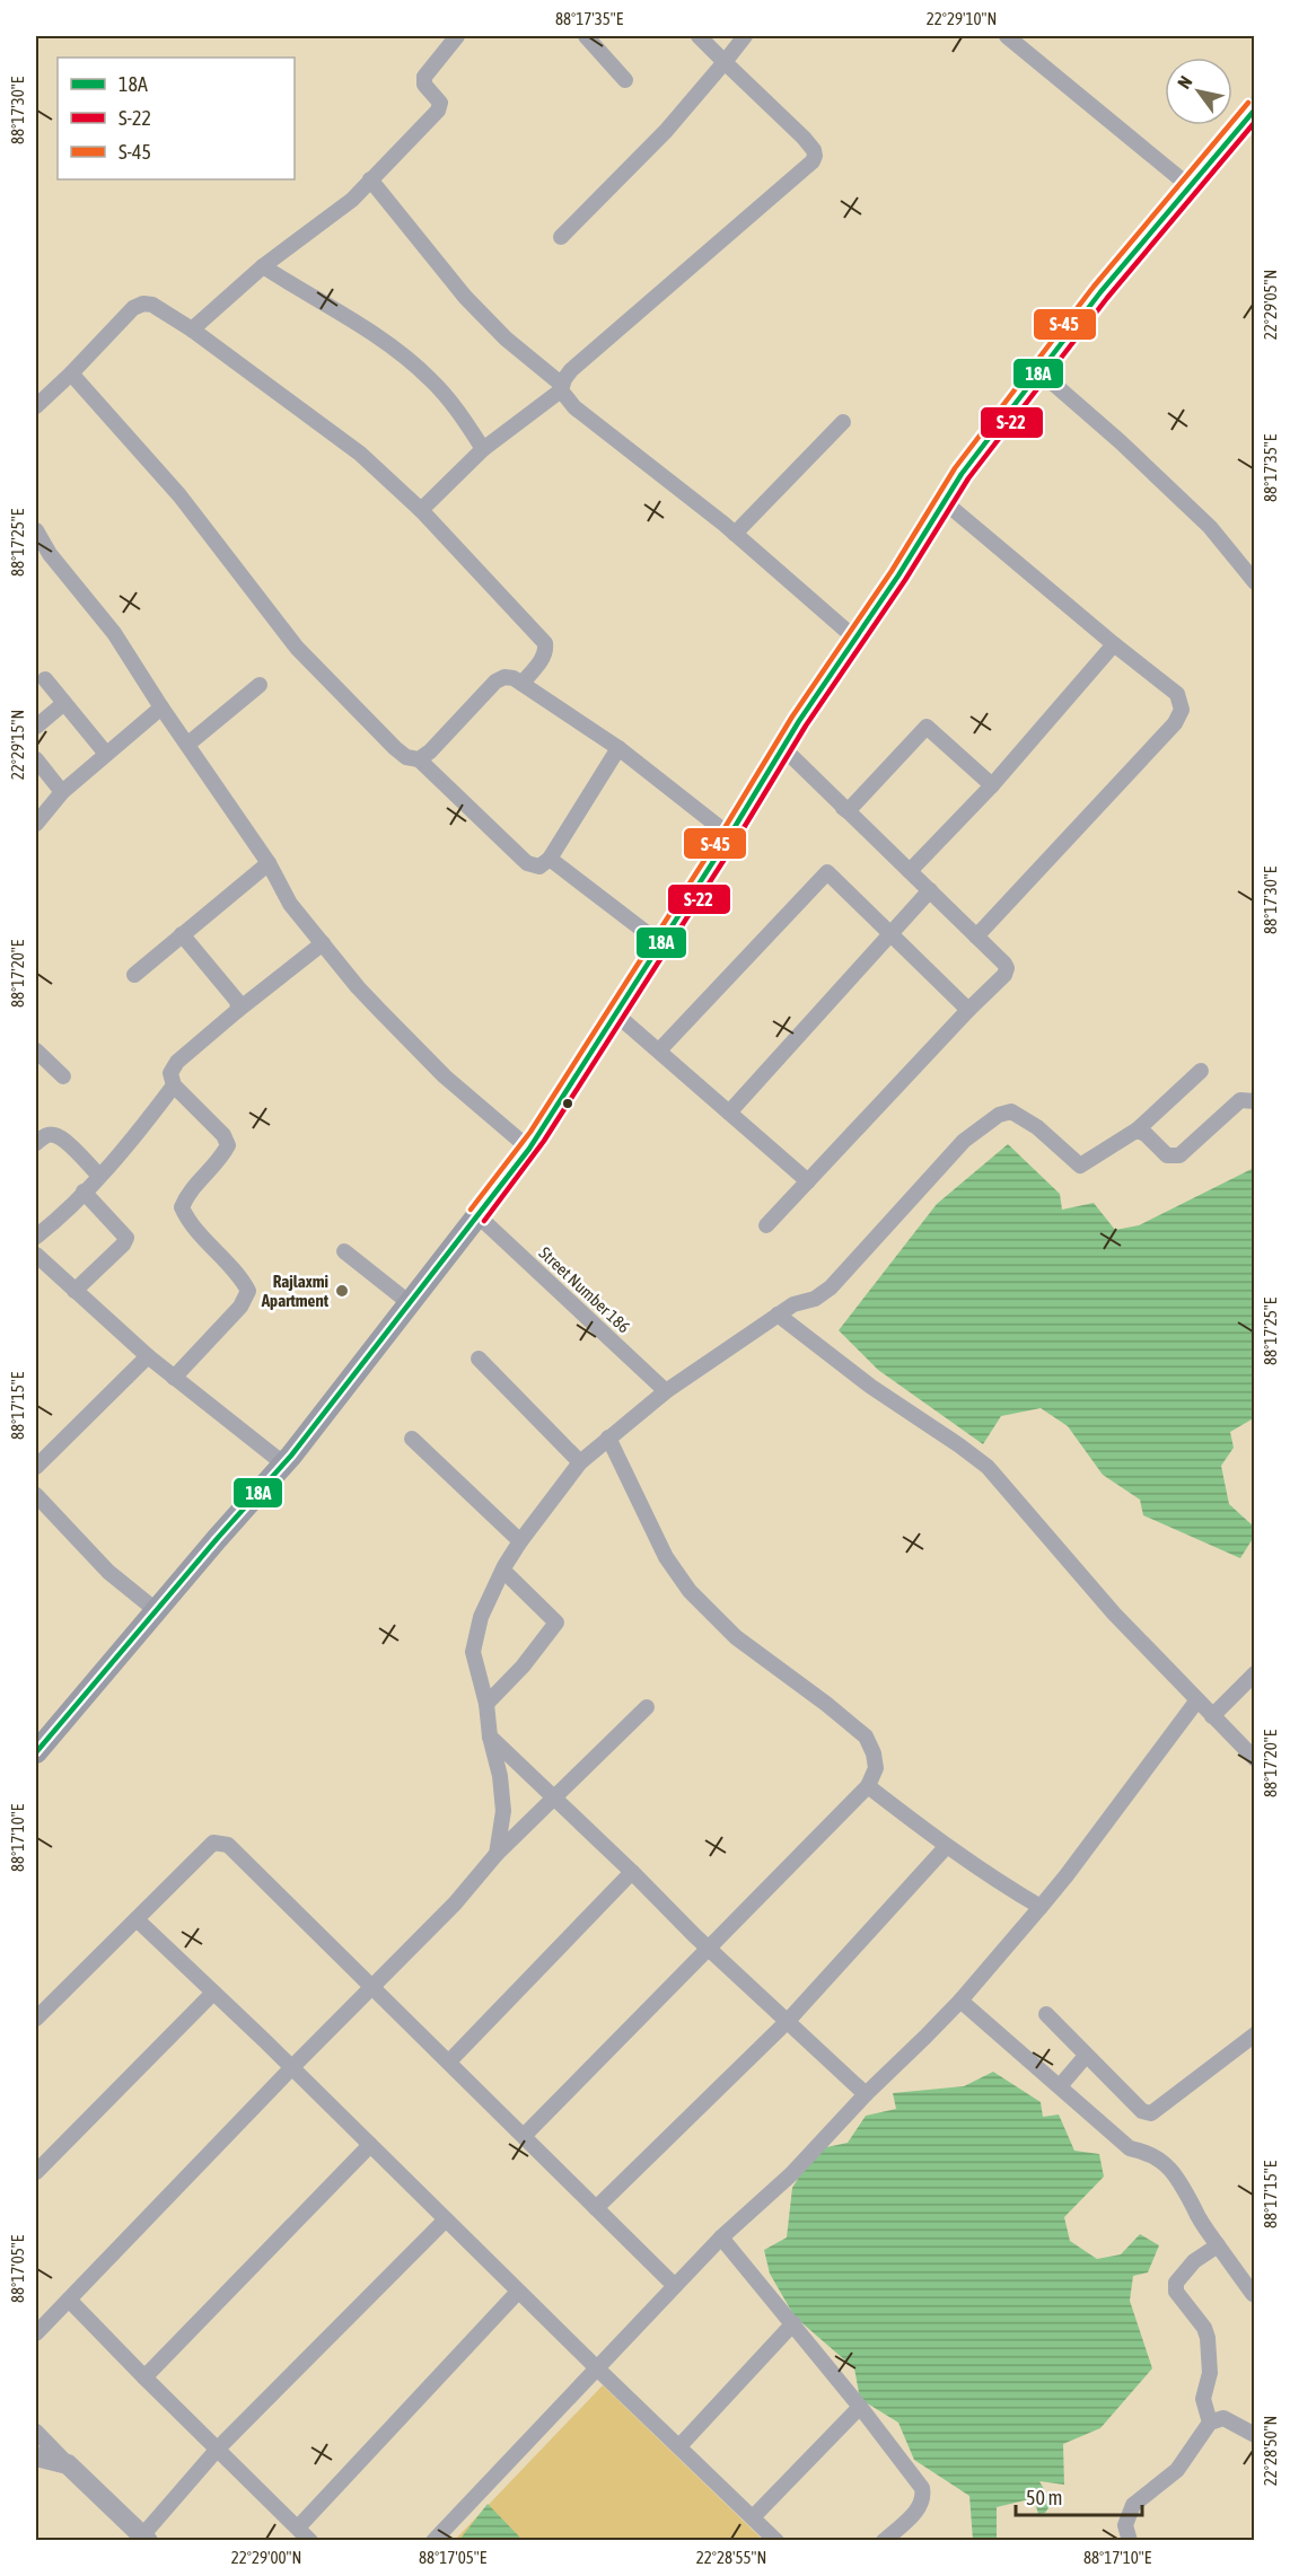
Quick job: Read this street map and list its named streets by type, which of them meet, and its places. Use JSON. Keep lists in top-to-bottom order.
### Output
{
  "streets": {
    "street": ["Street Number 186"]
  },
  "places": ["Rajlaxmi Apartment"],
  "lines": ["transit line S-45", "transit line 18A", "transit line S-22"],
  "legend": ["18A", "S-22", "S-45"],
  "scale_bar": "50 m",
  "north": "top left",
  "coordinates": [
    "88°17'35\"E",
    "22°29'10\"N",
    "88°17'30\"E",
    "22°29'05\"N",
    "88°17'25\"E",
    "22°29'15\"N",
    "88°17'20\"E",
    "88°17'15\"E",
    "88°17'10\"E",
    "88°17'05\"E",
    "22°28'50\"N",
    "22°29'00\"N",
    "22°28'55\"N"
  ]
}
